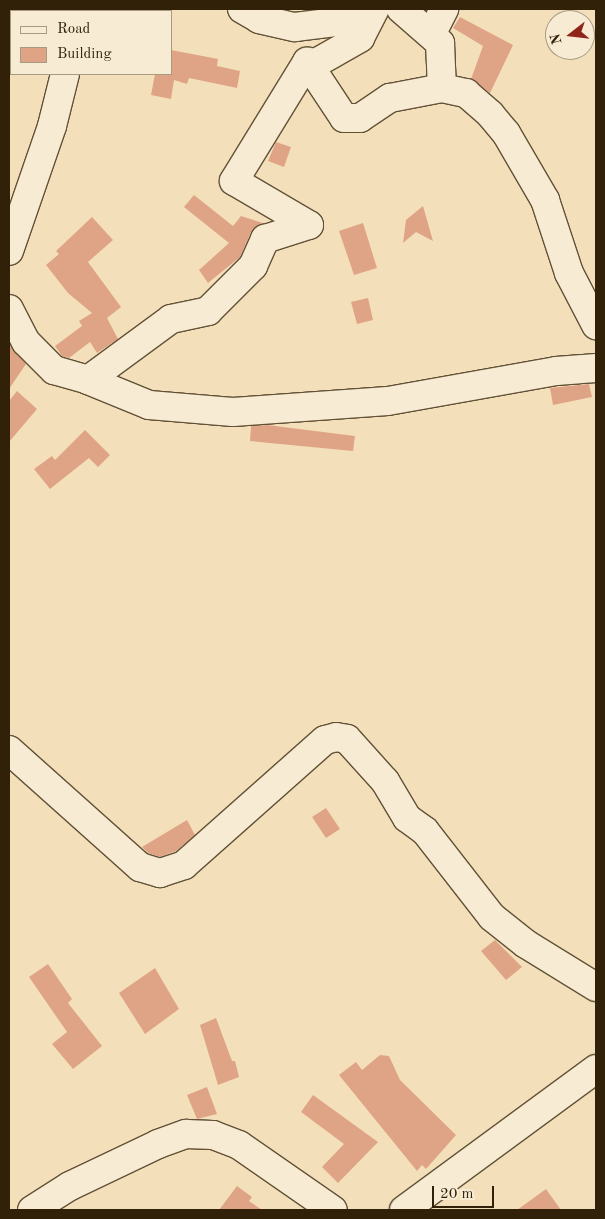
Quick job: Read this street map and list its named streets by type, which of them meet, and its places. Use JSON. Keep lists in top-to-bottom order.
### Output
{
  "legend": ["Road", "Building"],
  "scale_bar": "20 m",
  "north": "left"
}
